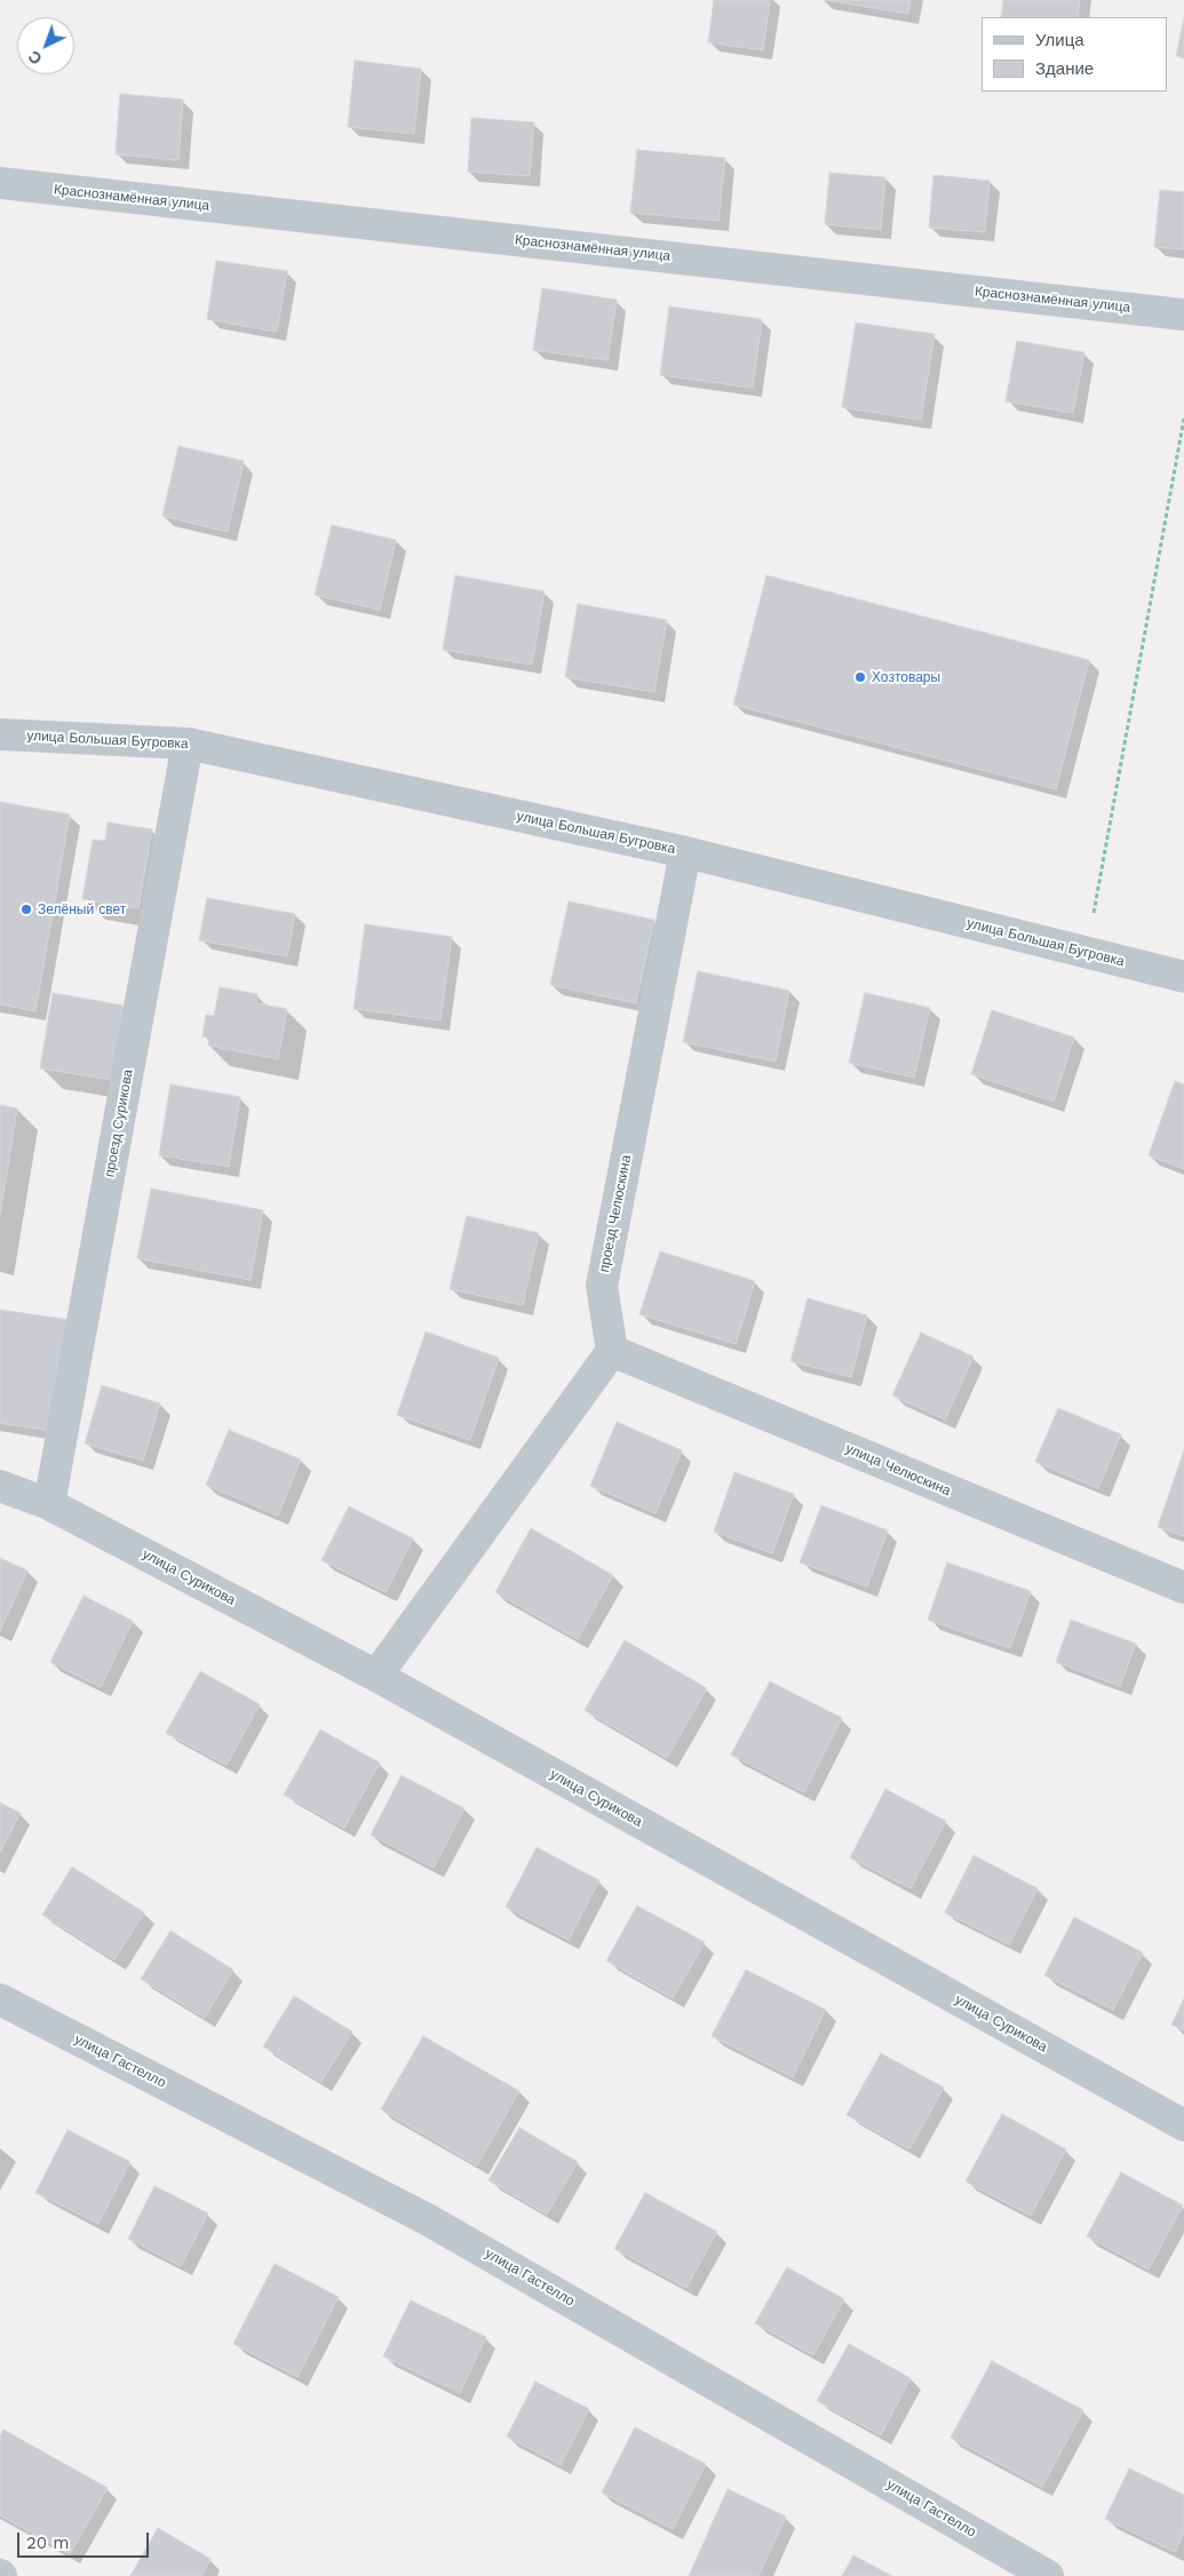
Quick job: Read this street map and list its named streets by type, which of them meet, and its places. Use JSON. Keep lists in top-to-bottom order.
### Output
{
  "streets": {
    "street": [
      "Краснознамённая улица",
      "улица Большая Бугровка",
      "проезд Сурикова",
      "проезд Челюскина",
      "улица Челюскина",
      "улица Сурикова",
      "улица Гастелло"
    ]
  },
  "crossings": [
    ["улица Большая Бугровка", "проезд Сурикова"],
    ["улица Большая Бугровка", "проезд Челюскина"],
    ["проезд Сурикова", "улица Сурикова"],
    ["проезд Челюскина", "улица Челюскина"]
  ],
  "places": ["Хозтовары", "Зелёный свет"],
  "legend": ["Улица", "Здание"],
  "scale_bar": "20 m",
  "north": "bottom left"
}
